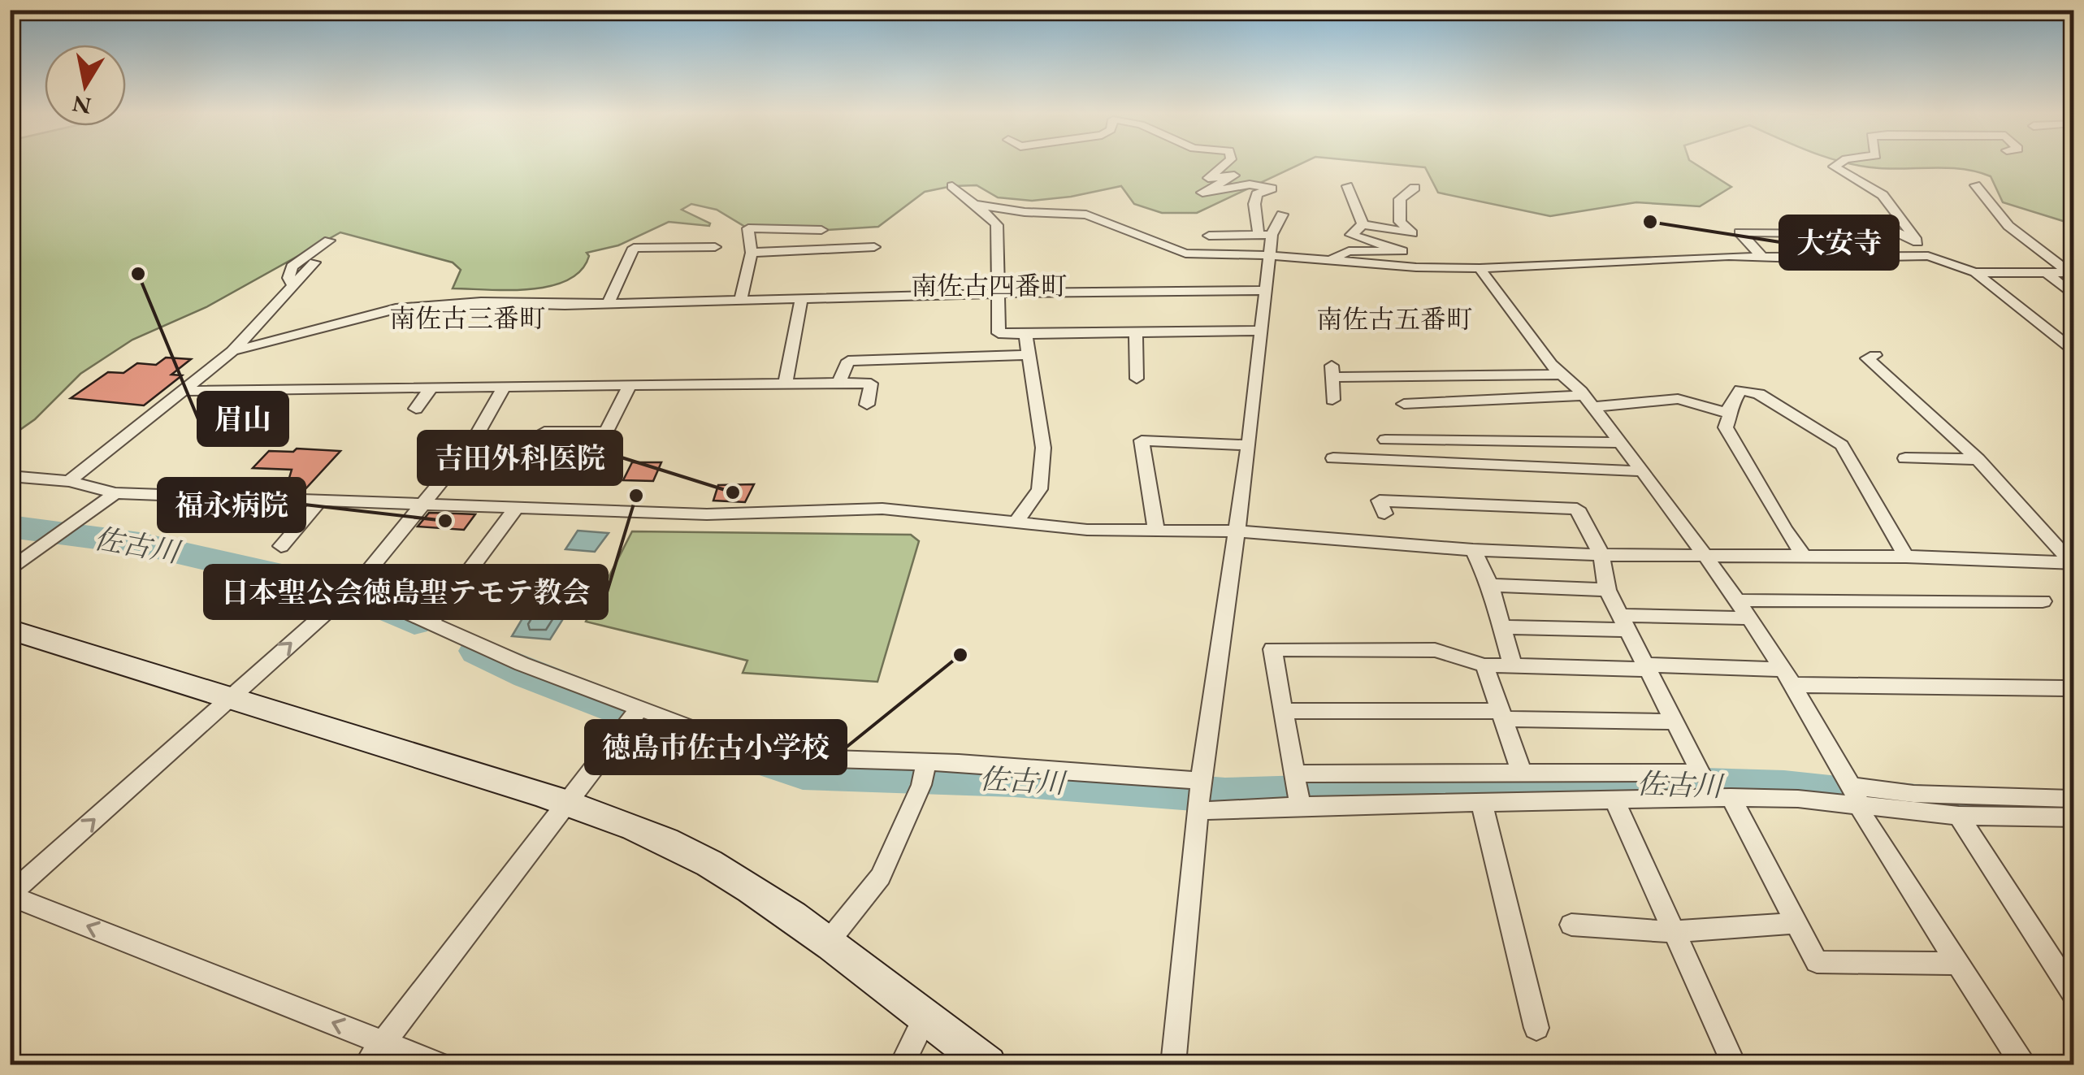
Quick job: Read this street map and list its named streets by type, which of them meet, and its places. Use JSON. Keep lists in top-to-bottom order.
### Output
{
  "districts": ["南佐古四番町", "南佐古三番町", "南佐古五番町"],
  "water": ["佐古川"],
  "places": [
    "大安寺",
    "眉山",
    "吉田外科医院",
    "日本聖公会徳島聖テモテ教会",
    "福永病院",
    "徳島市佐古小学校"
  ],
  "north": "bottom"
}
